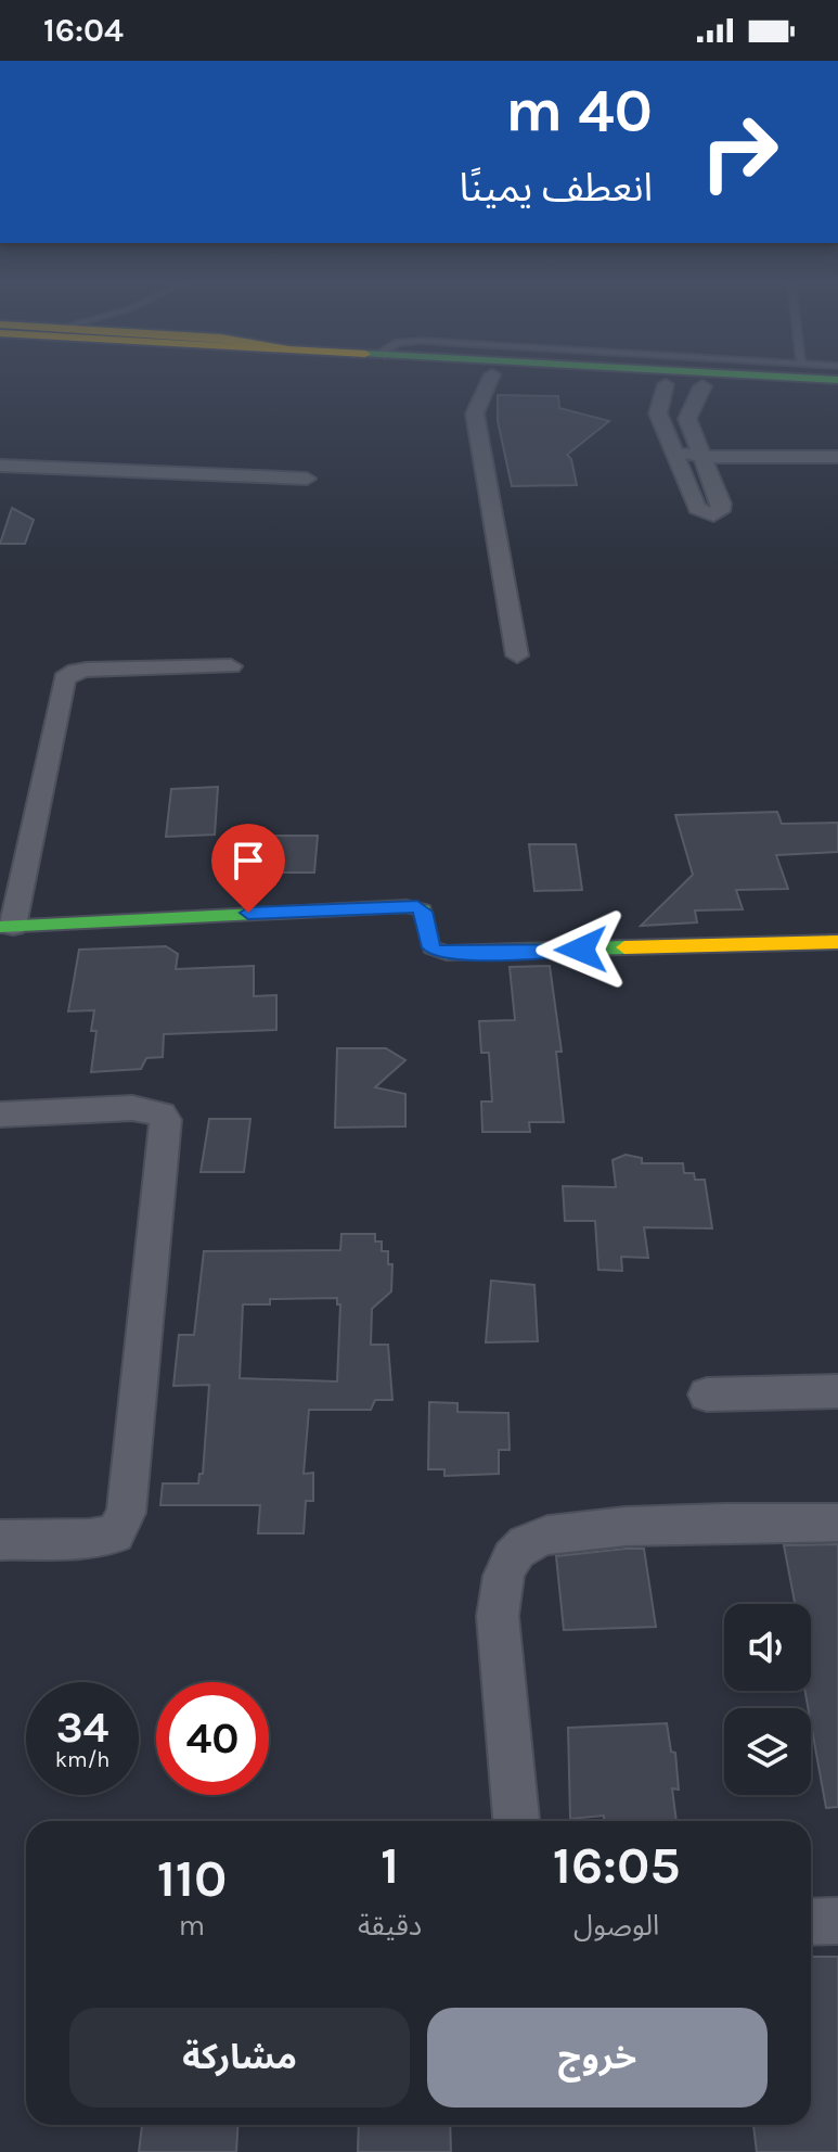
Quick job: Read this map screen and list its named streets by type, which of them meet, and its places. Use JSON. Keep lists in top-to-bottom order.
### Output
{
  "page": {
    "status": "16:04",
    "turn": ["40 m", "انعطف يمينًا"],
    "speed": "34 km/h",
    "limit": "40",
    "eta": [
      "16:05",
      "الوصول",
      "1",
      "دقيقة",
      "110",
      "m"
    ],
    "buttons": ["خروج", "مشاركة"]
  }
}
